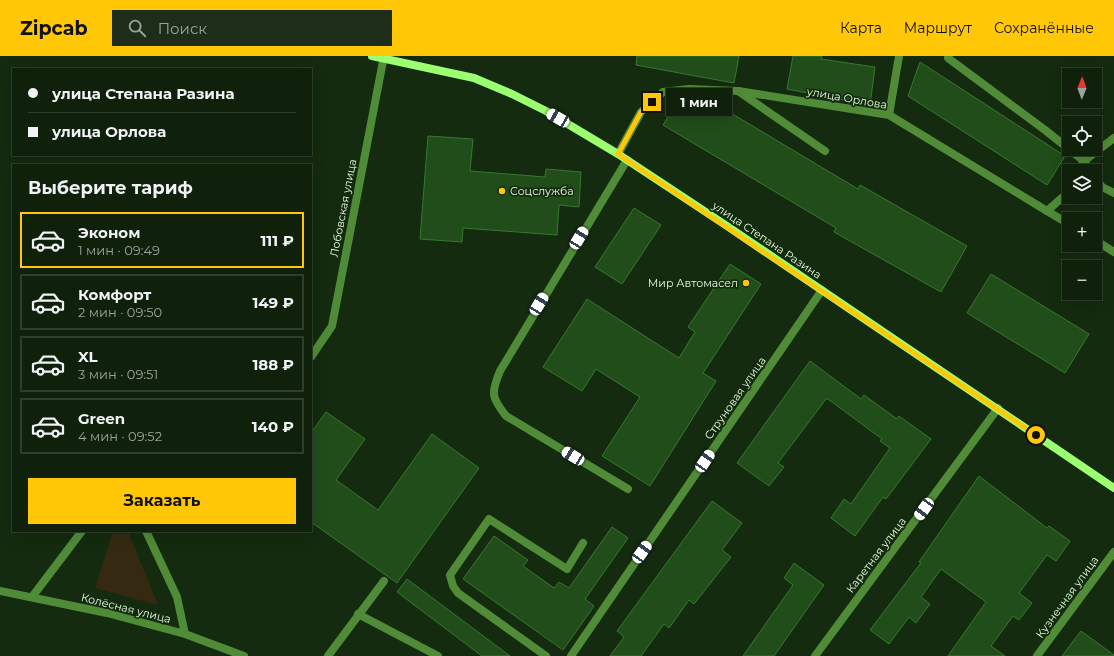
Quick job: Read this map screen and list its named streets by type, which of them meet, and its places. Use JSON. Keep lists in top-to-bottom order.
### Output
{
  "streets": {
    "main road": ["улица Степана Разина"],
    "street": [
      "улица Орлова",
      "Лобовская улица",
      "Струновая улица",
      "Каретная улица",
      "Кузнечная улица",
      "Колёсная улица"
    ]
  },
  "crossings": [
    ["улица Орлова", "улица Степана Разина"],
    ["Лобовская улица", "улица Степана Разина"],
    ["улица Степана Разина", "Струновая улица"],
    ["улица Степана Разина", "Каретная улица"]
  ],
  "places": ["Соцслужба", "Мир Автомасел"],
  "north": "top",
  "page": {
    "header": "Zipcab",
    "search": "Поиск",
    "nav": ["Карта", "Маршрут", "Сохранённые"],
    "map_buttons": ["+", "−"],
    "banner": ["улица Степана Разина", "улица Орлова"],
    "bubble": "1 мин",
    "heading": "Выберите тариф",
    "list": [
      {
        "name": "Эконом",
        "note": "1 мин · 09:49",
        "value": "111 ₽"
      },
      {
        "name": "Комфорт",
        "note": "2 мин · 09:50",
        "value": "149 ₽"
      },
      {
        "name": "XL",
        "note": "3 мин · 09:51",
        "value": "188 ₽"
      },
      {
        "name": "Green",
        "note": "4 мин · 09:52",
        "value": "140 ₽"
      }
    ],
    "buttons": "Заказать"
  }
}
